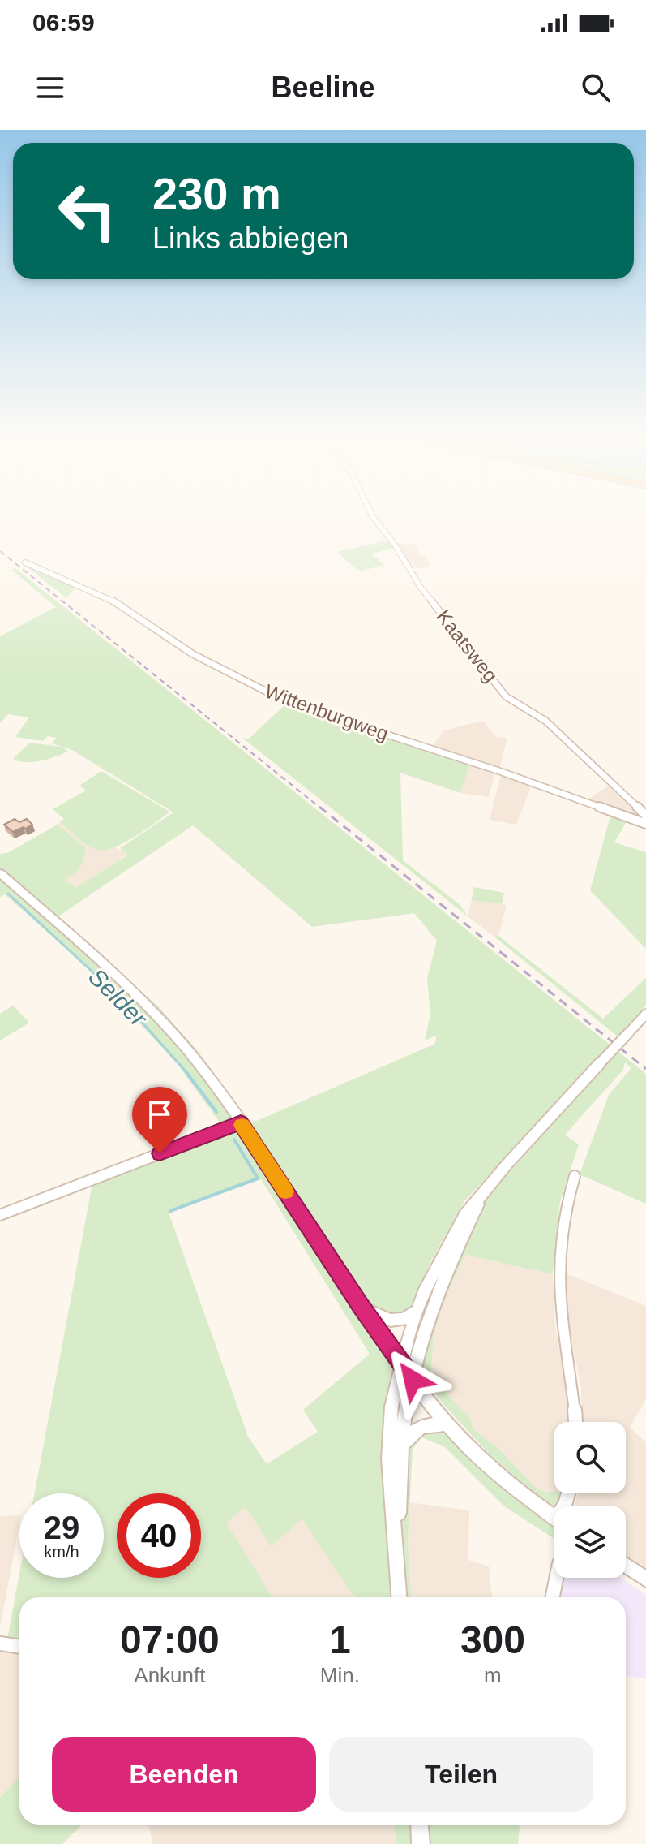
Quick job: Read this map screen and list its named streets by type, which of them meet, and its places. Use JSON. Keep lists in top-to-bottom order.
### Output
{
  "streets": {
    "street": ["Kaatsweg", "Wittenburgweg"]
  },
  "water": ["Selder"],
  "page": {
    "status": "06:59",
    "header": "Beeline",
    "turn": ["230 m", "Links abbiegen"],
    "speed": "29 km/h",
    "limit": "40",
    "eta": [
      "07:00",
      "Ankunft",
      "1",
      "Min.",
      "300",
      "m"
    ],
    "buttons": ["Beenden", "Teilen"]
  }
}
